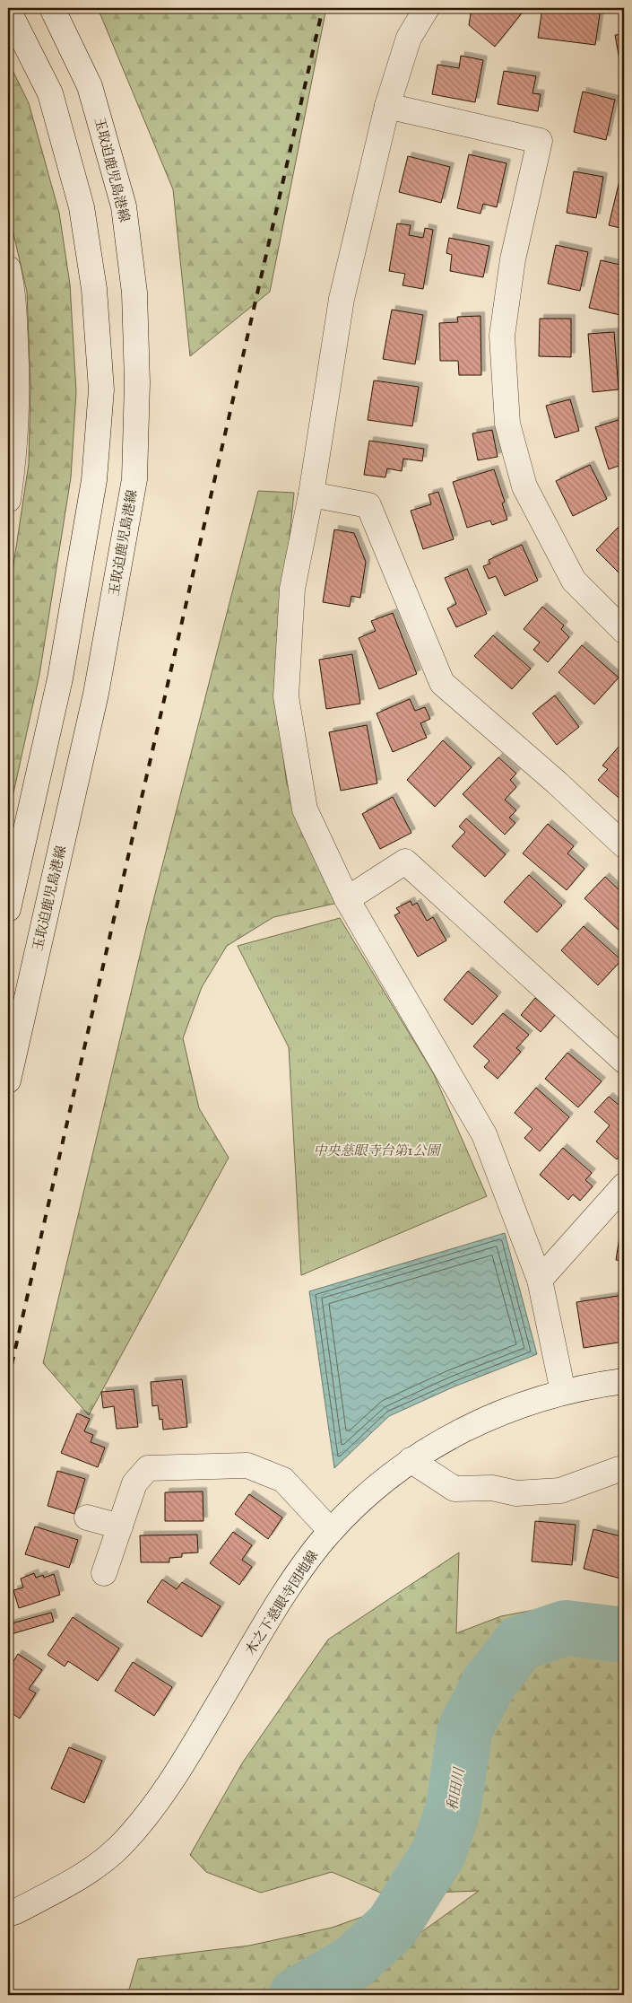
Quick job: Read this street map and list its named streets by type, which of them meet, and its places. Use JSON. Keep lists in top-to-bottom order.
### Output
{
  "streets": {
    "street": ["玉取迫鹿児島港線", "木之下慈眼寺団地線"]
  },
  "water": ["和田川"],
  "parks": ["中央慈眼寺台第1公園"]
}
